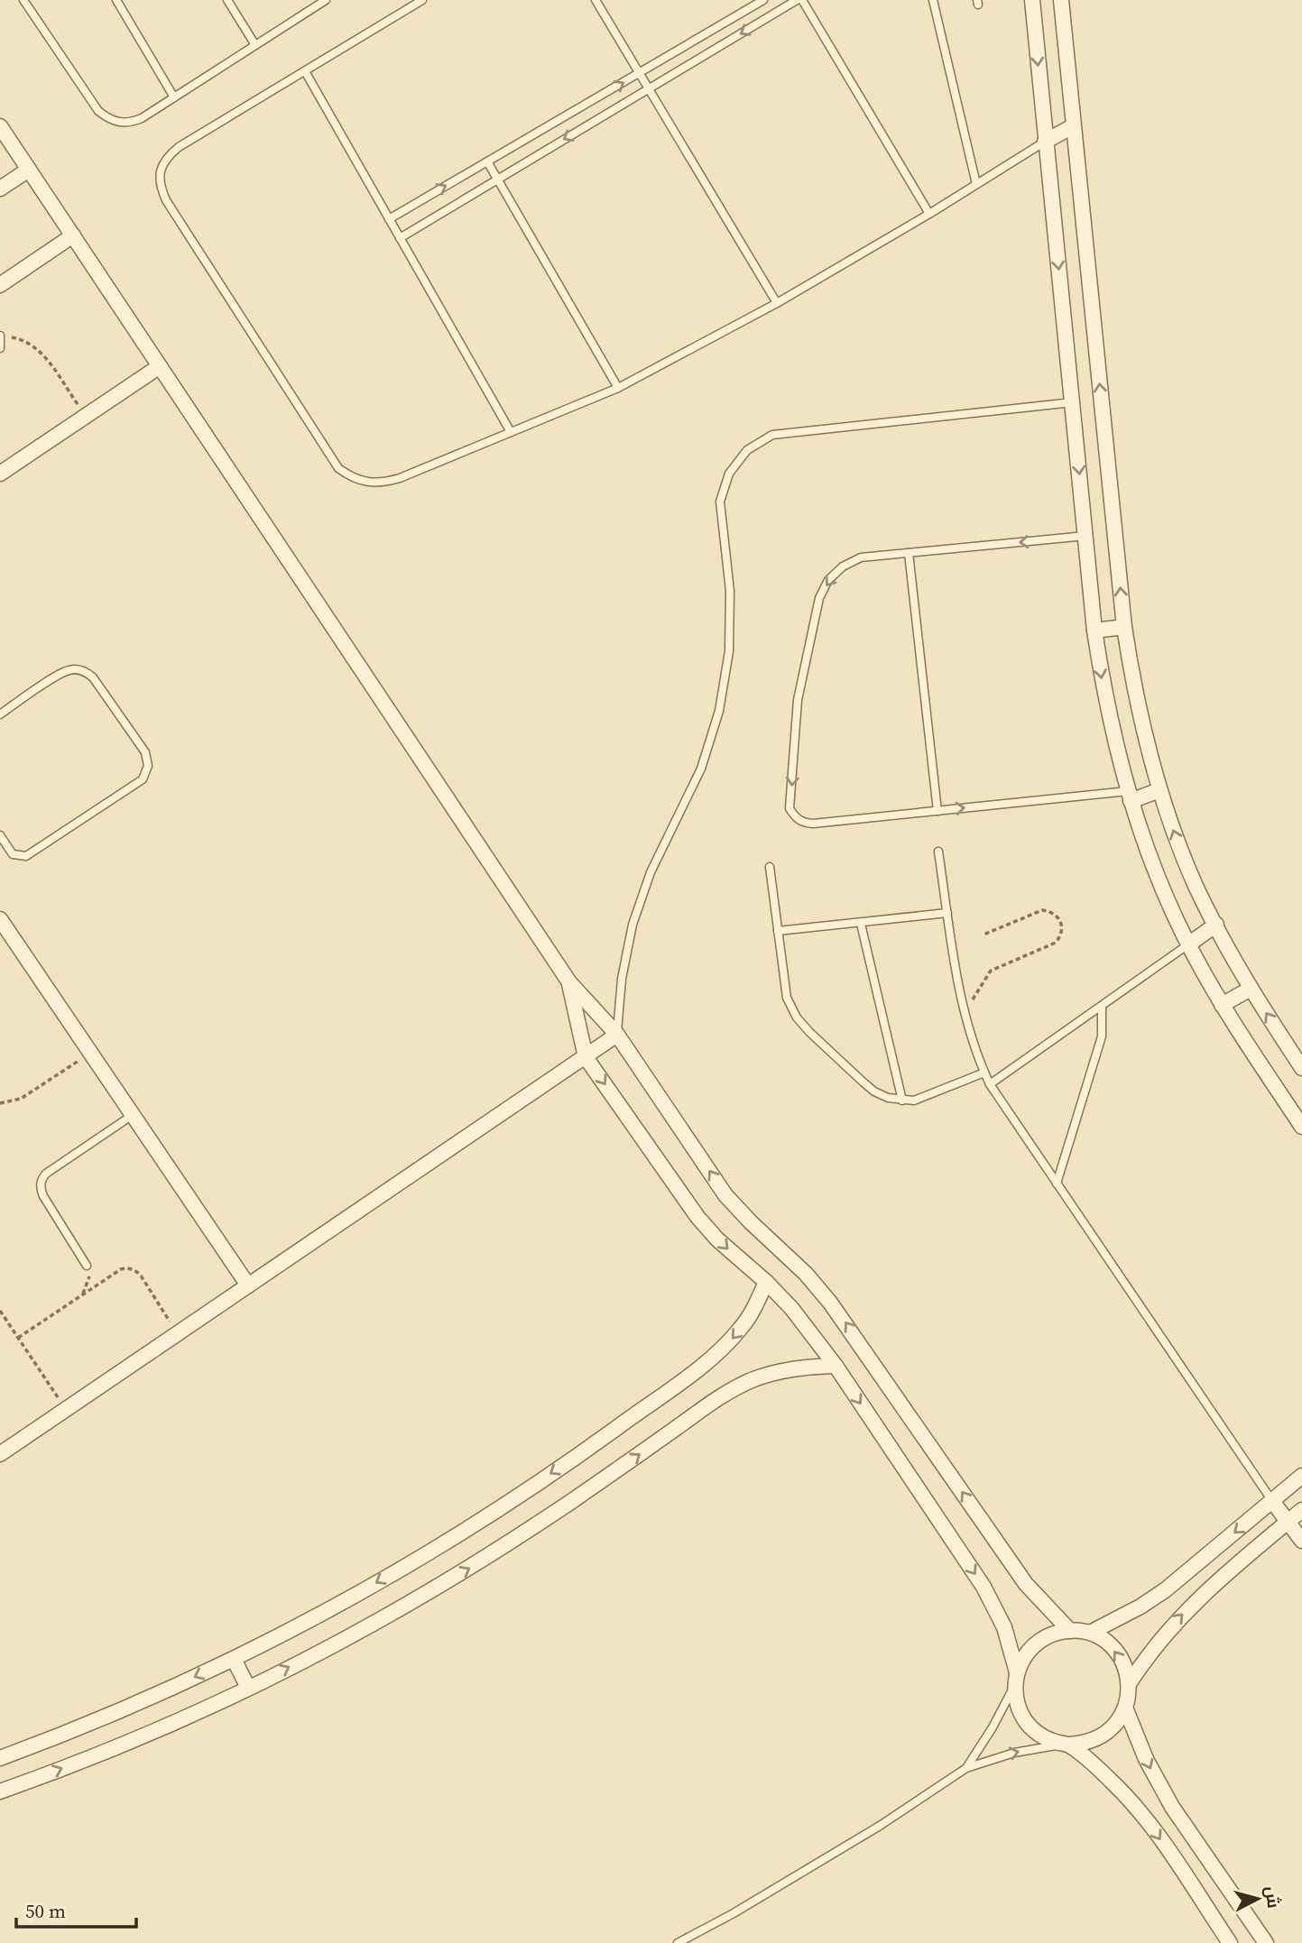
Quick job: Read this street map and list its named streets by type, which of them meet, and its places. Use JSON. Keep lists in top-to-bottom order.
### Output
{
  "scale_bar": "50 m",
  "north": "right"
}
